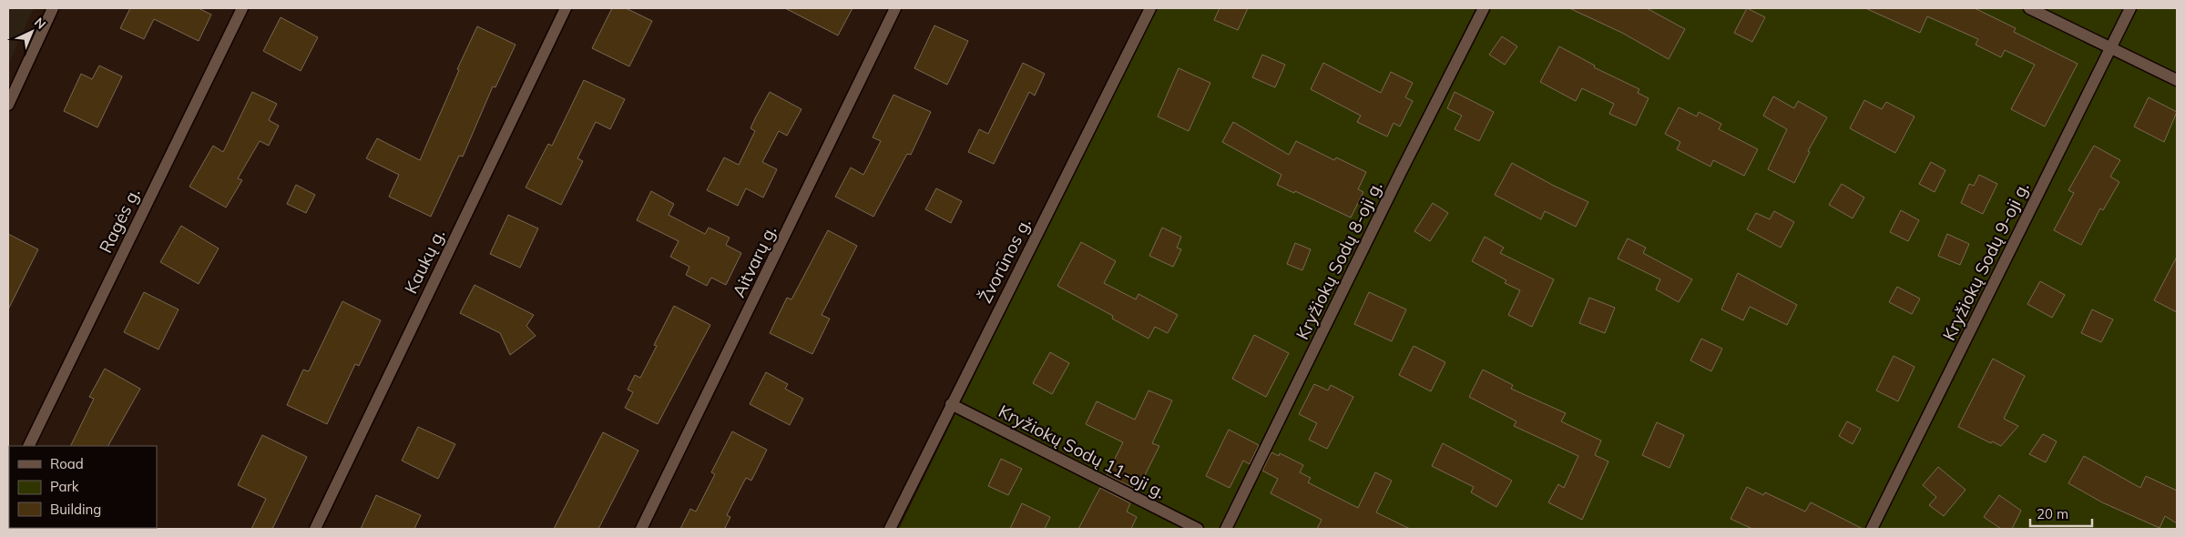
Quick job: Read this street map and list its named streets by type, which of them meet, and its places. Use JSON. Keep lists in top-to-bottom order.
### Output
{
  "streets": {
    "street": [
      "Ragės g.",
      "Žvorūnos g.",
      "Kryžiokų Sodų 8-oji g.",
      "Kaukų g.",
      "Aitvarų g.",
      "Kryžiokų Sodų 9-oji g.",
      "Kryžiokų Sodų 11-oji g."
    ]
  },
  "crossings": [
    ["Žvorūnos g.", "Kryžiokų Sodų 11-oji g."]
  ],
  "legend": ["Road", "Park", "Building"],
  "scale_bar": "20 m",
  "north": "top right"
}
